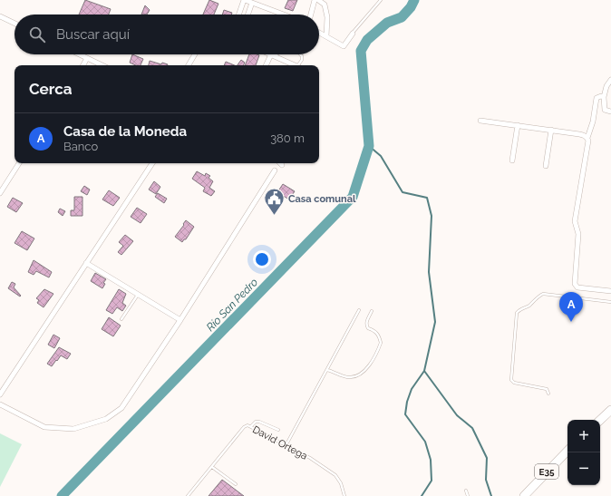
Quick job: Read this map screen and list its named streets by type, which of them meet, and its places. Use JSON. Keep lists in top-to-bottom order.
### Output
{
  "streets": {
    "highway": ["E35"],
    "lane": ["David Ortega"]
  },
  "water": ["Río San Pedro"],
  "places": {
    "public building": ["Casa comunal"]
  },
  "page": {
    "search": "Buscar aquí",
    "heading": "Cerca",
    "list": [
      {
        "mark": "A",
        "name": "Casa de la Moneda",
        "note": "Banco",
        "value": "380 m"
      }
    ],
    "pins": "A",
    "map_buttons": ["+", "−"]
  }
}
